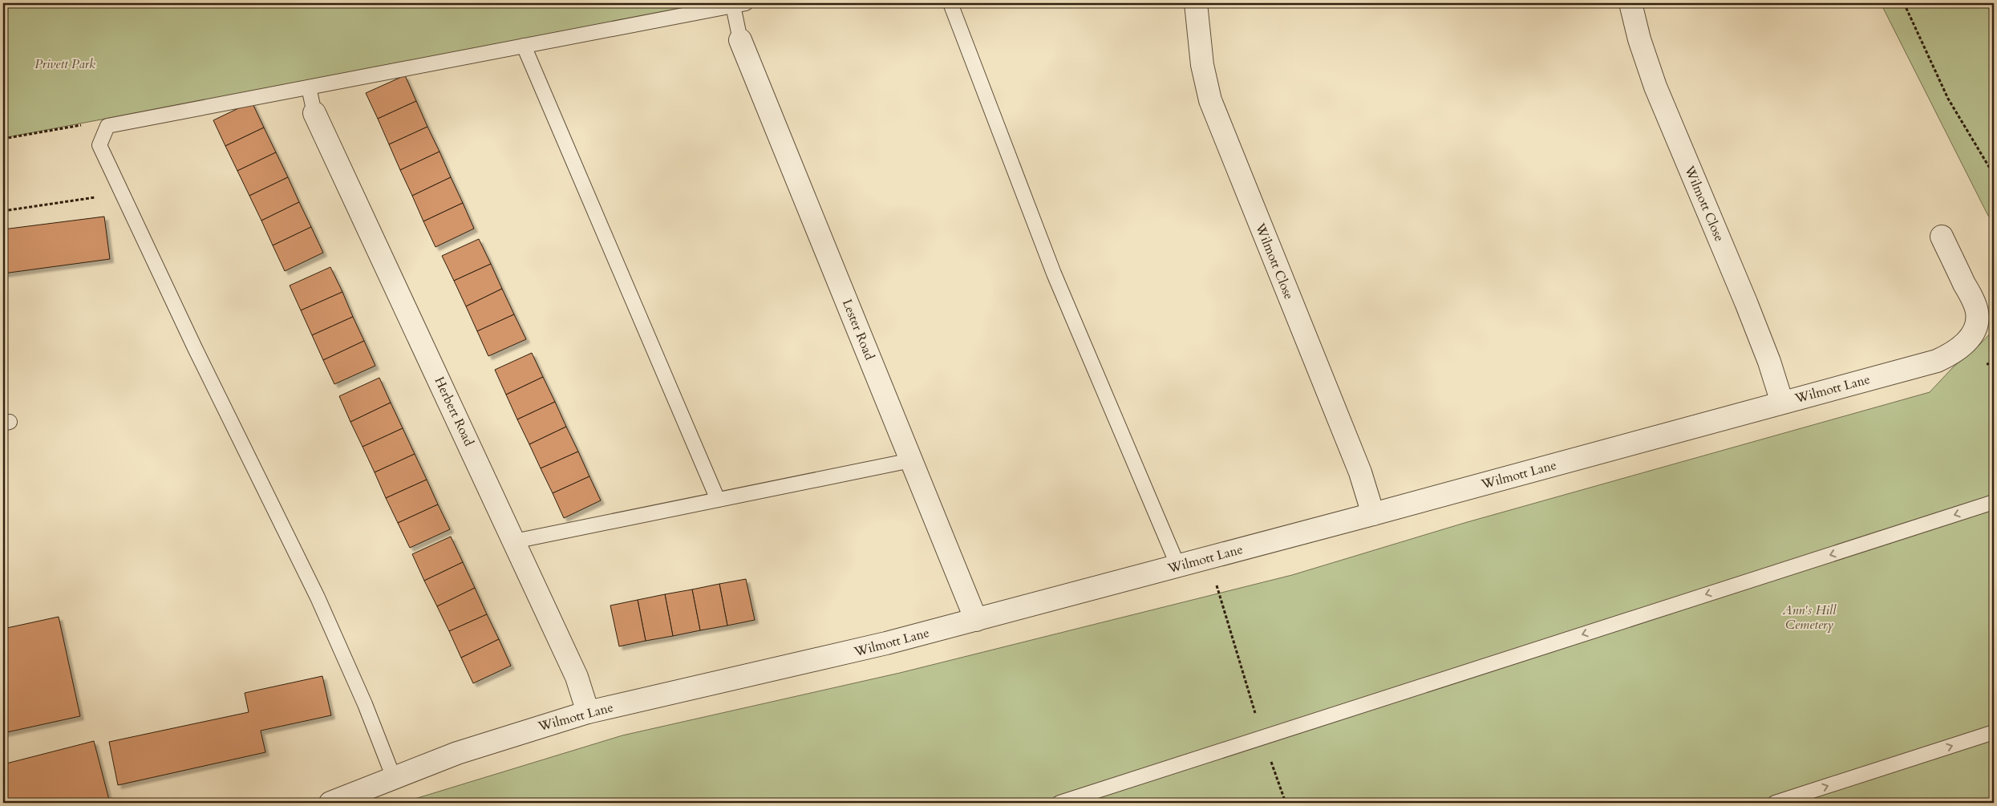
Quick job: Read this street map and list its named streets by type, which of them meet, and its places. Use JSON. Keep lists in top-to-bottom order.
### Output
{
  "streets": {
    "street": [
      "Wilmott Close",
      "Lester Road",
      "Wilmott Lane",
      "Herbert Road"
    ]
  },
  "crossings": [
    ["Wilmott Close", "Wilmott Lane"],
    ["Lester Road", "Wilmott Lane"],
    ["Wilmott Lane", "Herbert Road"]
  ],
  "parks": ["Privett Park", "Ann's Hill Cemetery"]
}
